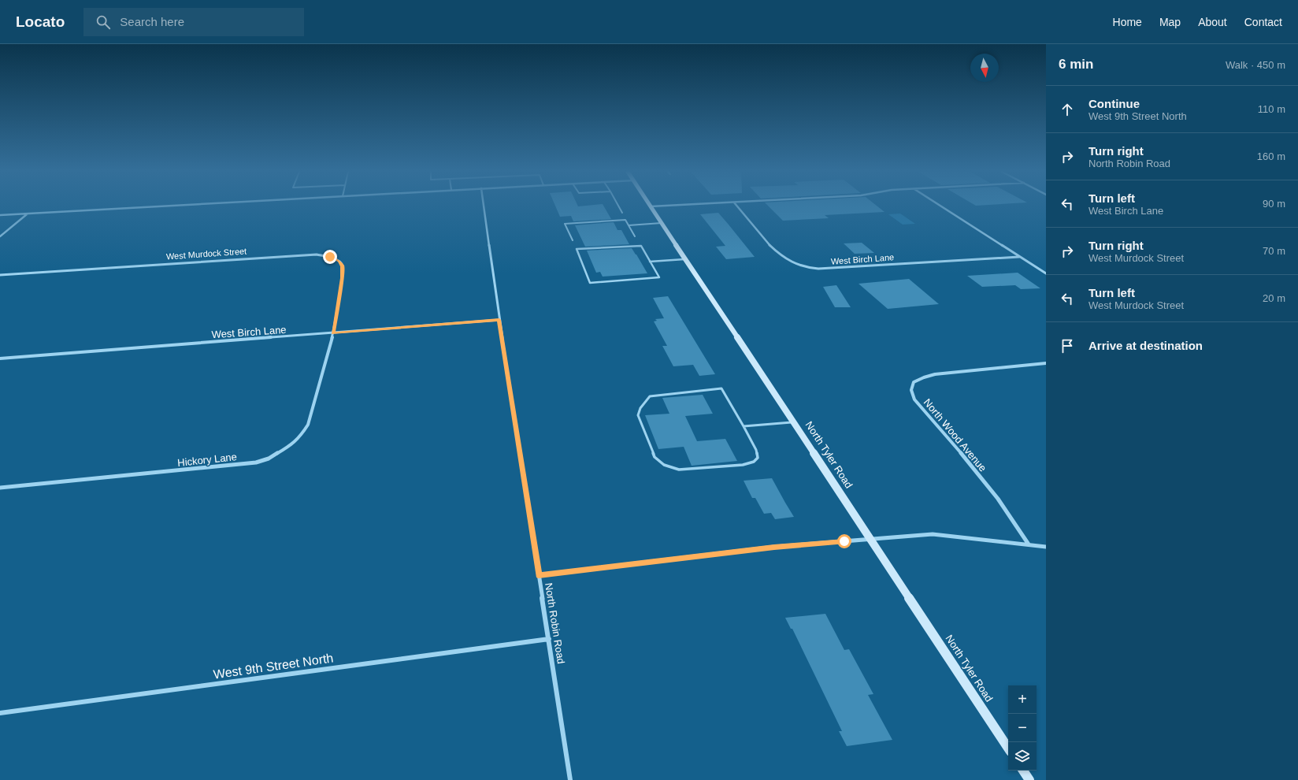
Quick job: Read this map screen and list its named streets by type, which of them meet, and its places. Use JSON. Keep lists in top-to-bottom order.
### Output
{
  "streets": {
    "main road": ["North Tyler Road"],
    "street": [
      "West Murdock Street",
      "West Birch Lane",
      "North Wood Avenue",
      "Hickory Lane",
      "North Robin Road",
      "West 9th Street North"
    ]
  },
  "crossings": [
    ["West Murdock Street", "West Birch Lane"],
    ["West Murdock Street", "Hickory Lane"],
    ["West Birch Lane", "Hickory Lane"],
    ["West Birch Lane", "North Robin Road"],
    ["North Robin Road", "West 9th Street North"]
  ],
  "north": "bottom",
  "page": {
    "header": "Locato",
    "search": "Search here",
    "nav": [
      "Home",
      "Map",
      "About",
      "Contact"
    ],
    "heading": ["6 min", "Walk · 450 m"],
    "list": [
      ["Continue", "West 9th Street North", "110 m"],
      ["Turn right", "North Robin Road", "160 m"],
      ["Turn left", "West Birch Lane", "90 m"],
      ["Turn right", "West Murdock Street", "70 m"],
      ["Turn left", "West Murdock Street", "20 m"],
      "Arrive at destination"
    ],
    "map_buttons": ["+", "−"]
  }
}
